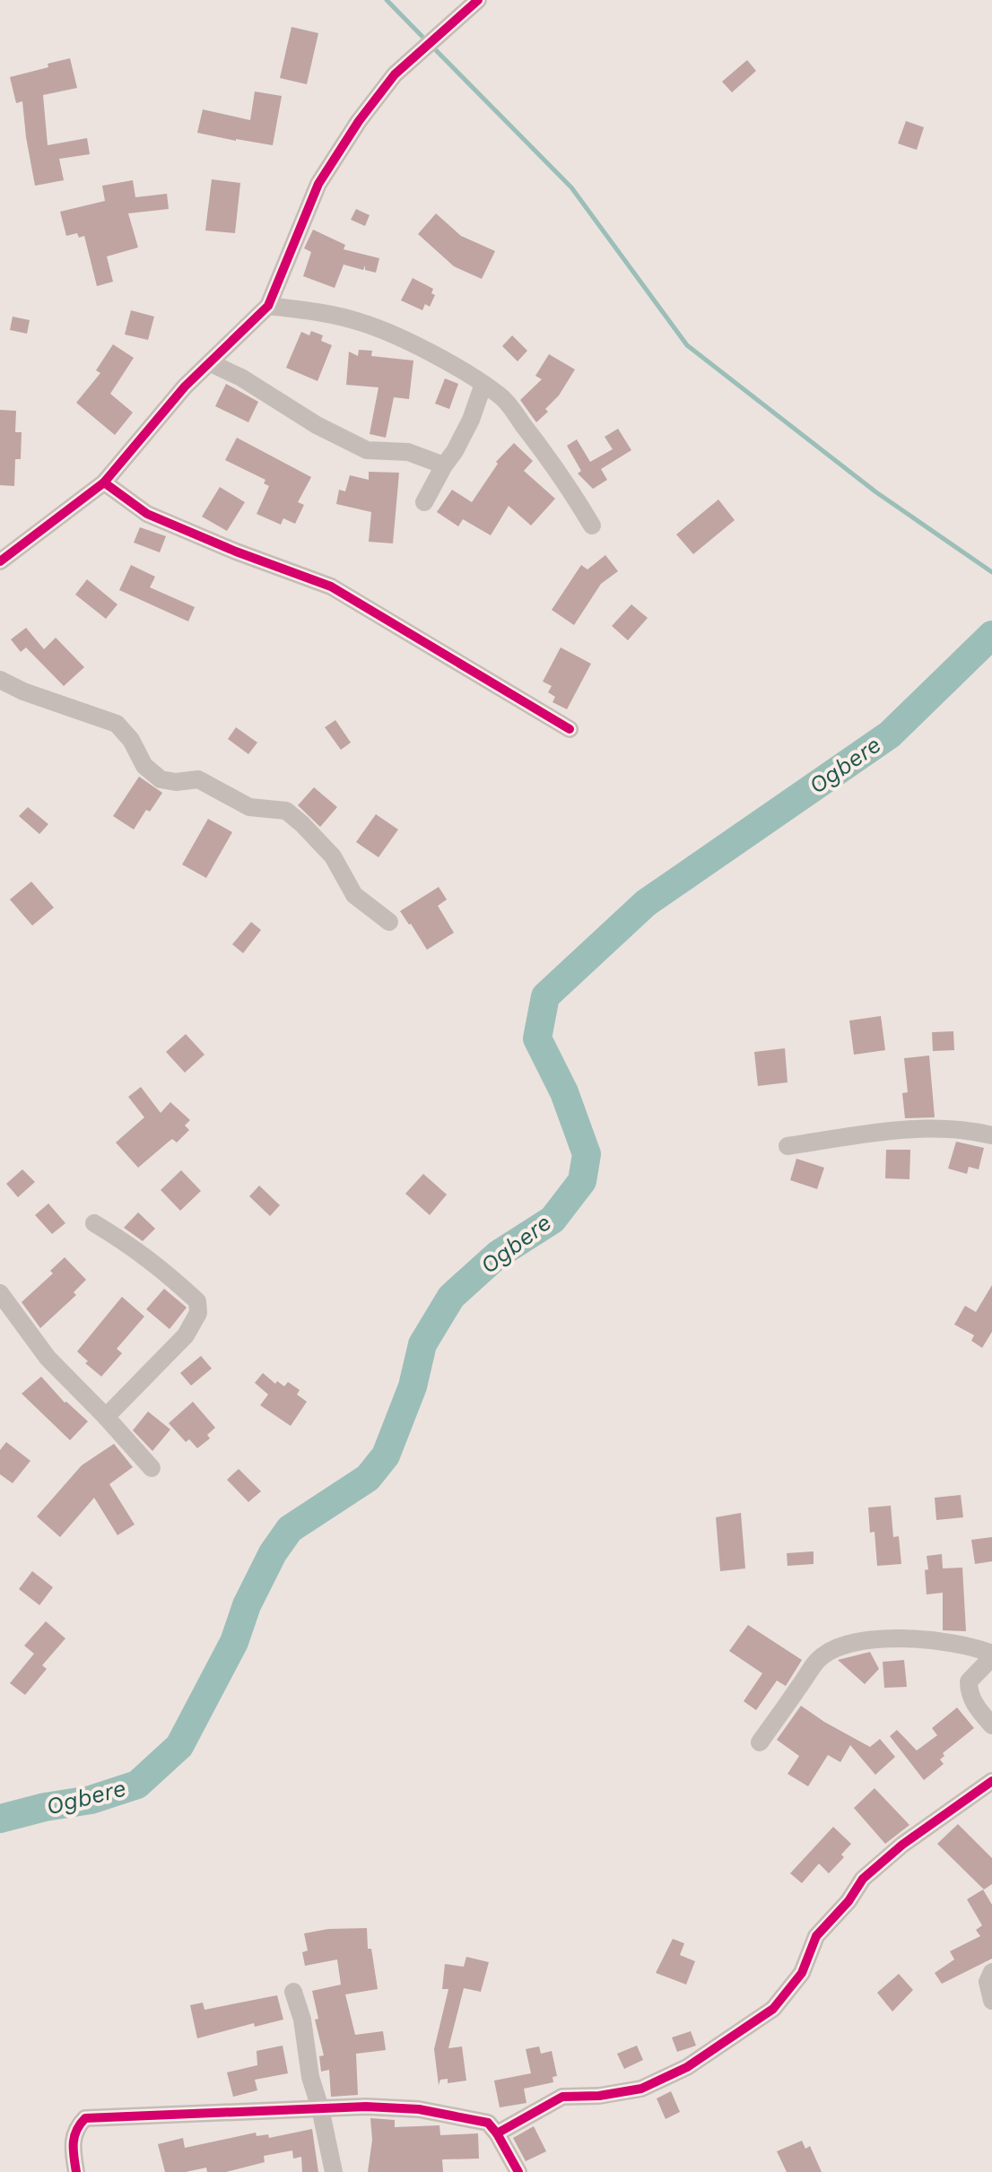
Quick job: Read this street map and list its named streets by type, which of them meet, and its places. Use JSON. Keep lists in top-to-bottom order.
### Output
{
  "water": ["Ogbere"]
}
